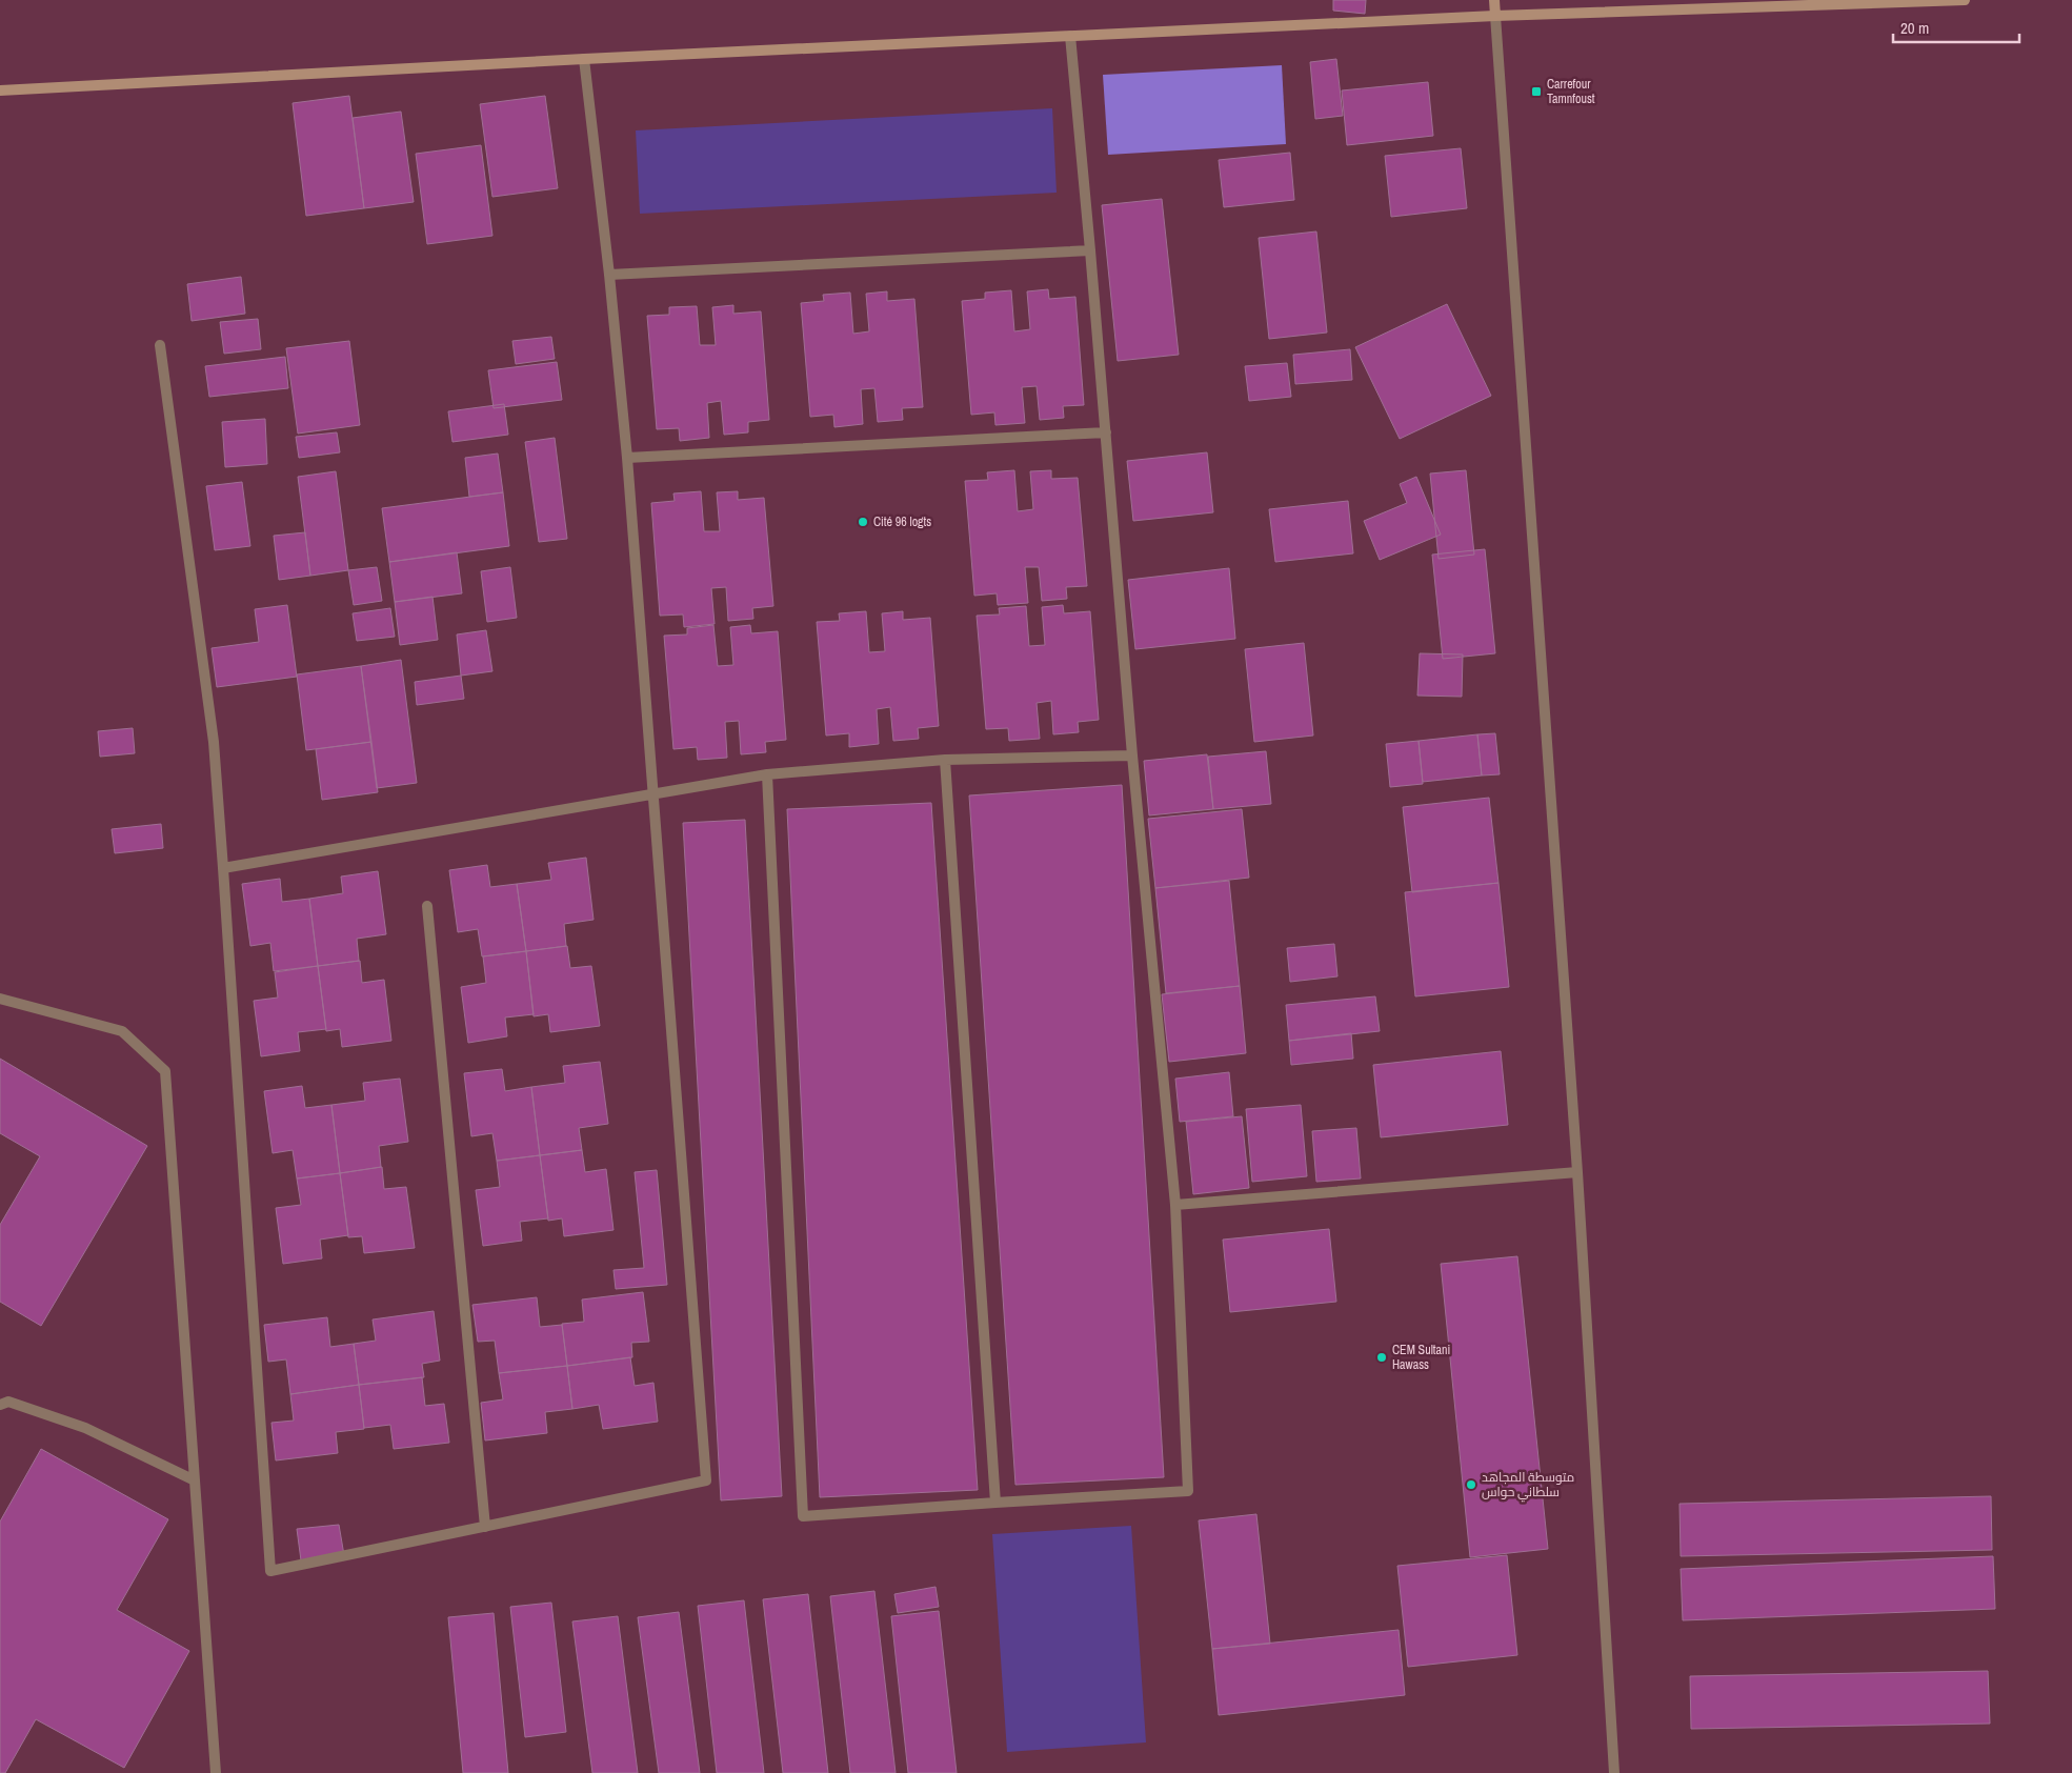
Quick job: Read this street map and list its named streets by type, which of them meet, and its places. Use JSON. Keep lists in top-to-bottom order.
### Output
{
  "places": {
    "transit": ["Carrefour Tamnfoust"],
    "other": ["Cité 96 logts", "CEM Sultani Hawass", "متوسطة المجاهد سلطاني حواس"]
  },
  "scale_bar": "20 m"
}
